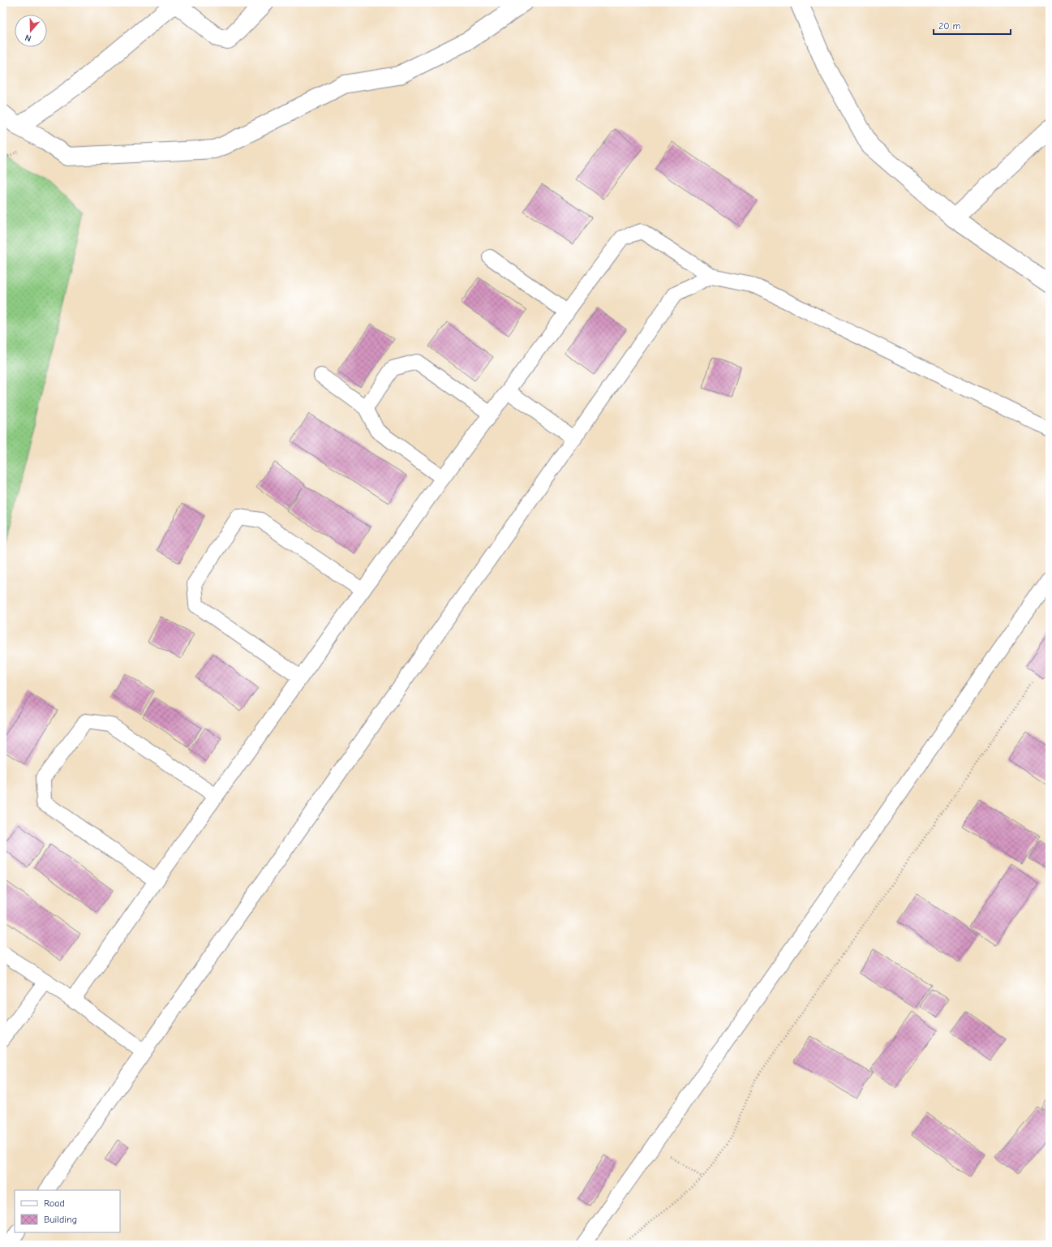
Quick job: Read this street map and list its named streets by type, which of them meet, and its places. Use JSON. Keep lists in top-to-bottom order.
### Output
{
  "legend": ["Road", "Building"],
  "scale_bar": "20 m",
  "north": "bottom"
}
